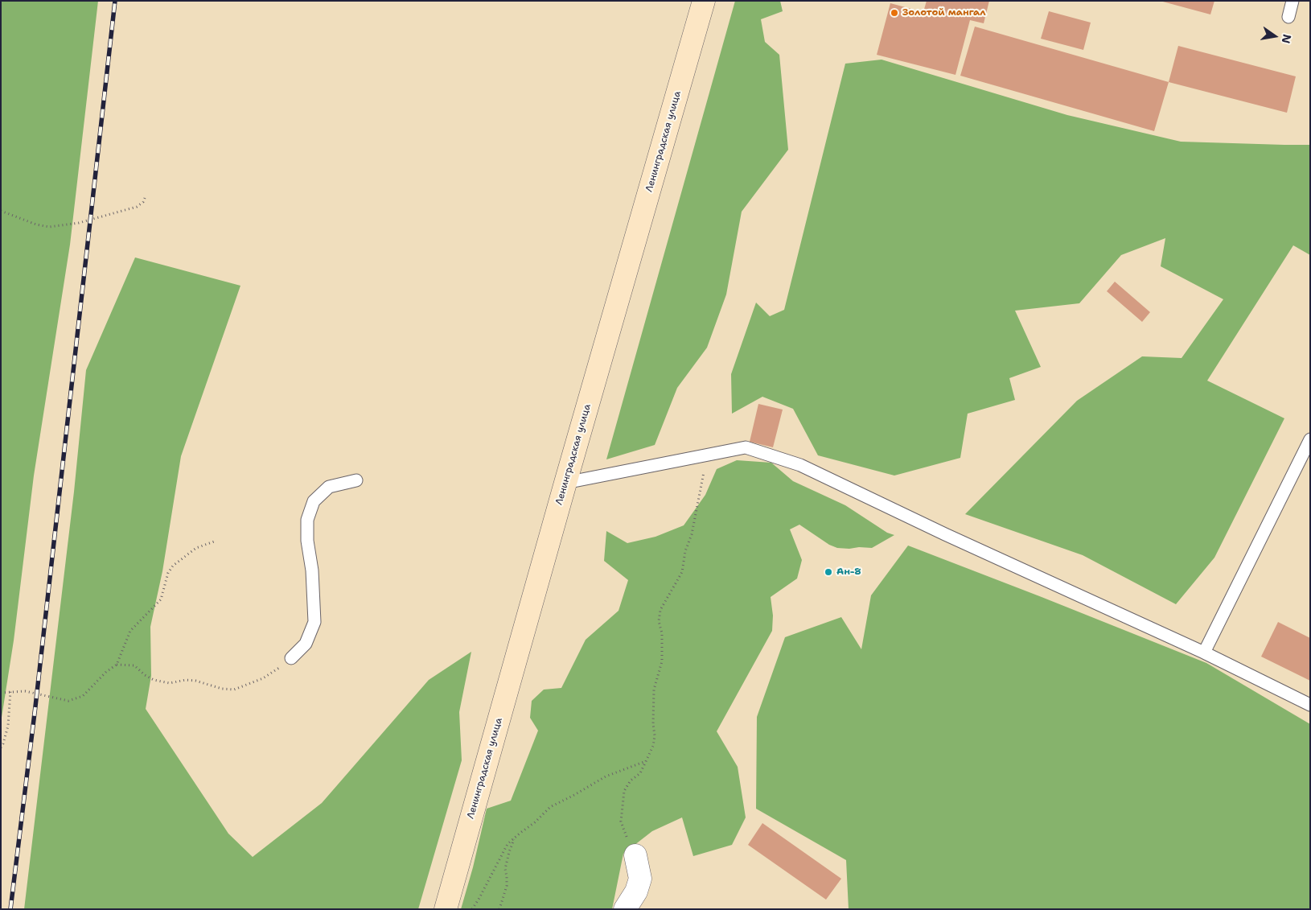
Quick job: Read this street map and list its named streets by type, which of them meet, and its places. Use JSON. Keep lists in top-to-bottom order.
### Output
{
  "streets": {
    "main road": ["Ленинградская улица"]
  },
  "places": ["Золотой мангал", "Ан-8"],
  "north": "right"
}
